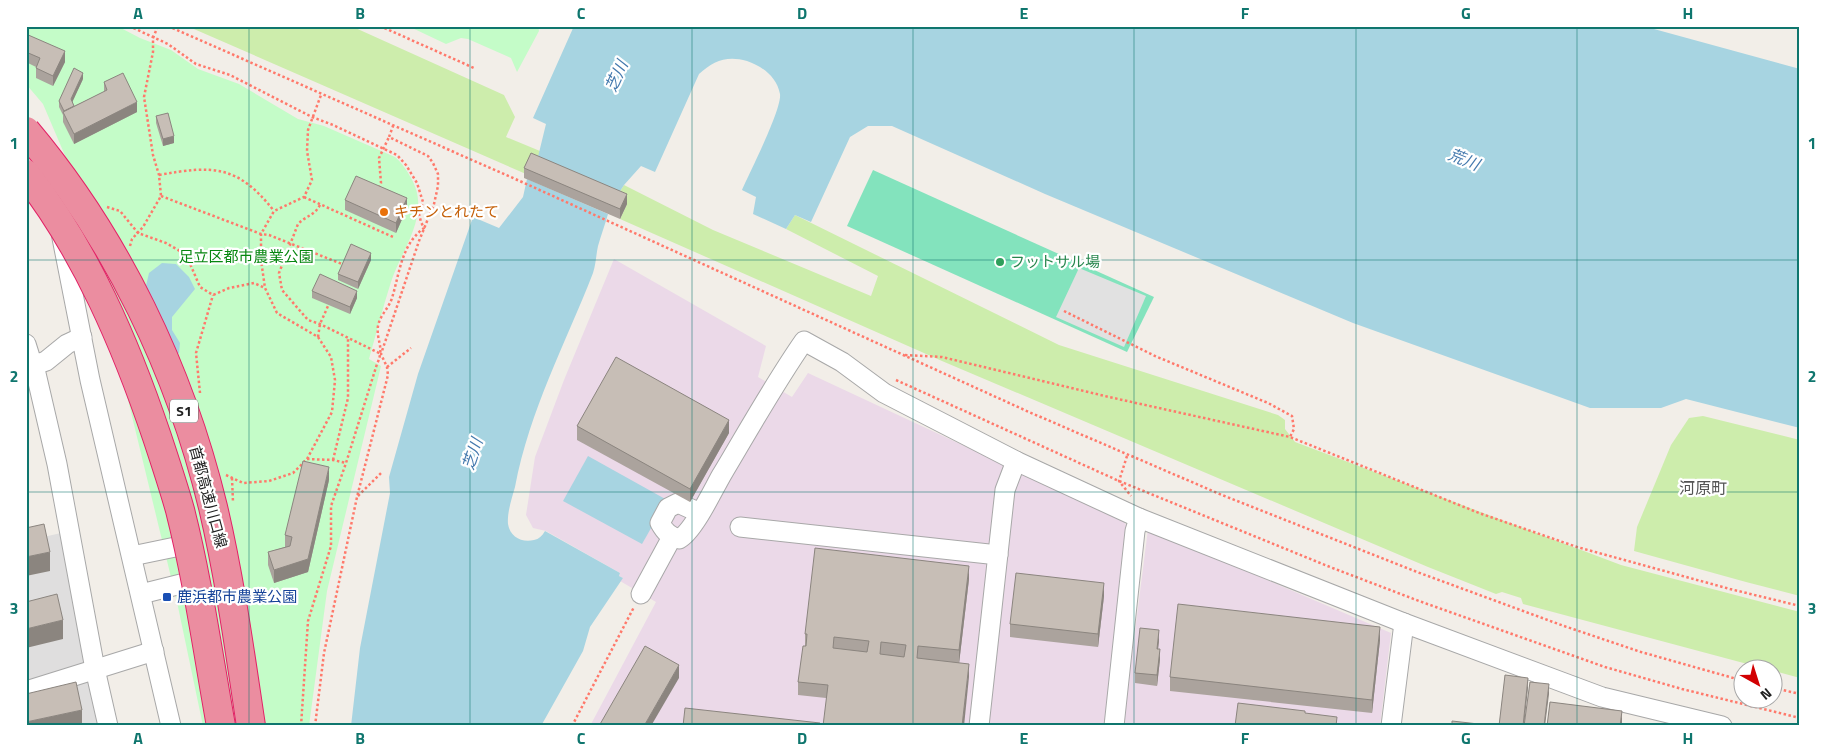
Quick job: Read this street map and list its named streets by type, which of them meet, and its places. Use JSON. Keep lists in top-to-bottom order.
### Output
{
  "streets": {
    "highway": ["S1", "首都高速川口線"]
  },
  "districts": ["河原町"],
  "water": ["芝川", "荒川"],
  "parks": ["足立区都市農業公園"],
  "places": {
    "other": ["キチンとれたて", "フットサル場"],
    "transit": ["鹿浜都市農業公園"]
  },
  "north": "bottom right",
  "grid": {
    "columns": [
      "A",
      "B",
      "C",
      "D",
      "E",
      "F",
      "G",
      "H"
    ],
    "rows": ["1", "2", "3"]
  }
}
